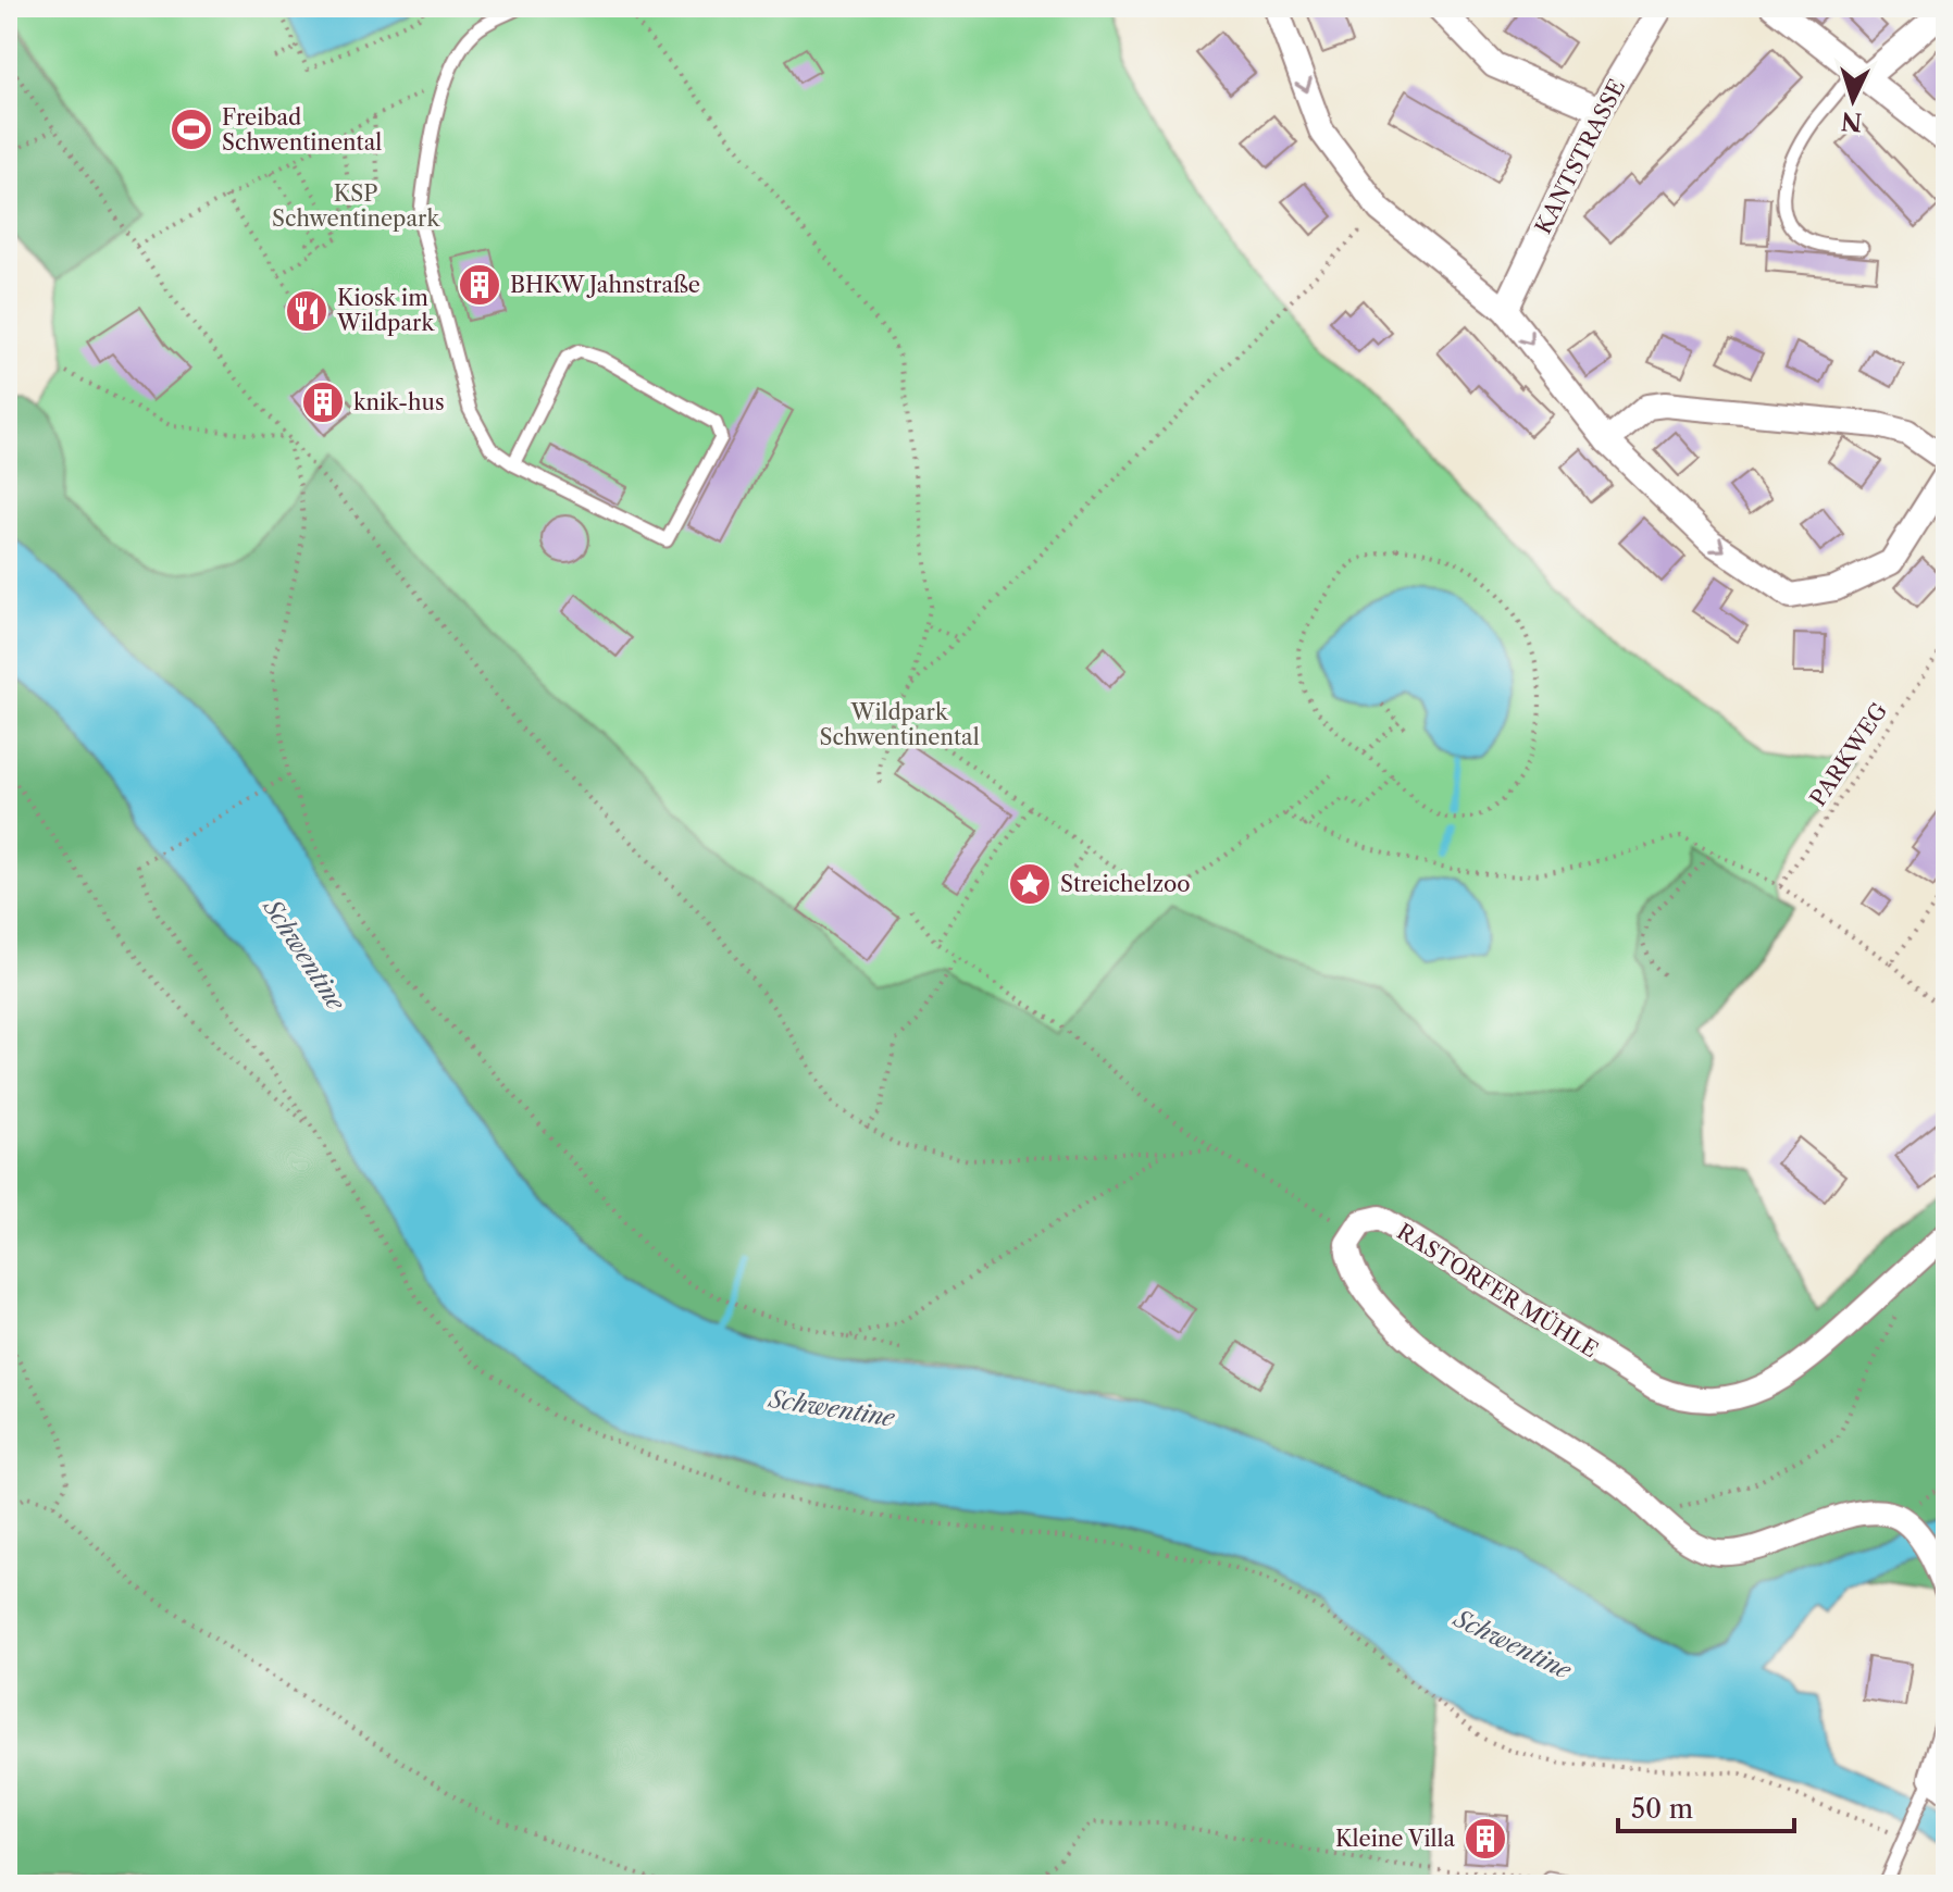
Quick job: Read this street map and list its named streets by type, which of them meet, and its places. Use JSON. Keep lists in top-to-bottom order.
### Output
{
  "streets": {
    "street": ["KANTSTRASSE", "RASTORFER MÜHLE"],
    "path": ["PARKWEG"]
  },
  "water": ["Schwentine"],
  "parks": ["KSP Schwentinepark", "Wildpark Schwentinental"],
  "places": {
    "sports": ["Freibad Schwentinental"],
    "building": ["BHKW Jahnstraße", "knik-hus", "Kleine Villa"],
    "restaurant": ["Kiosk im Wildpark"],
    "place": ["Streichelzoo"]
  },
  "scale_bar": "50 m",
  "north": "bottom"
}
